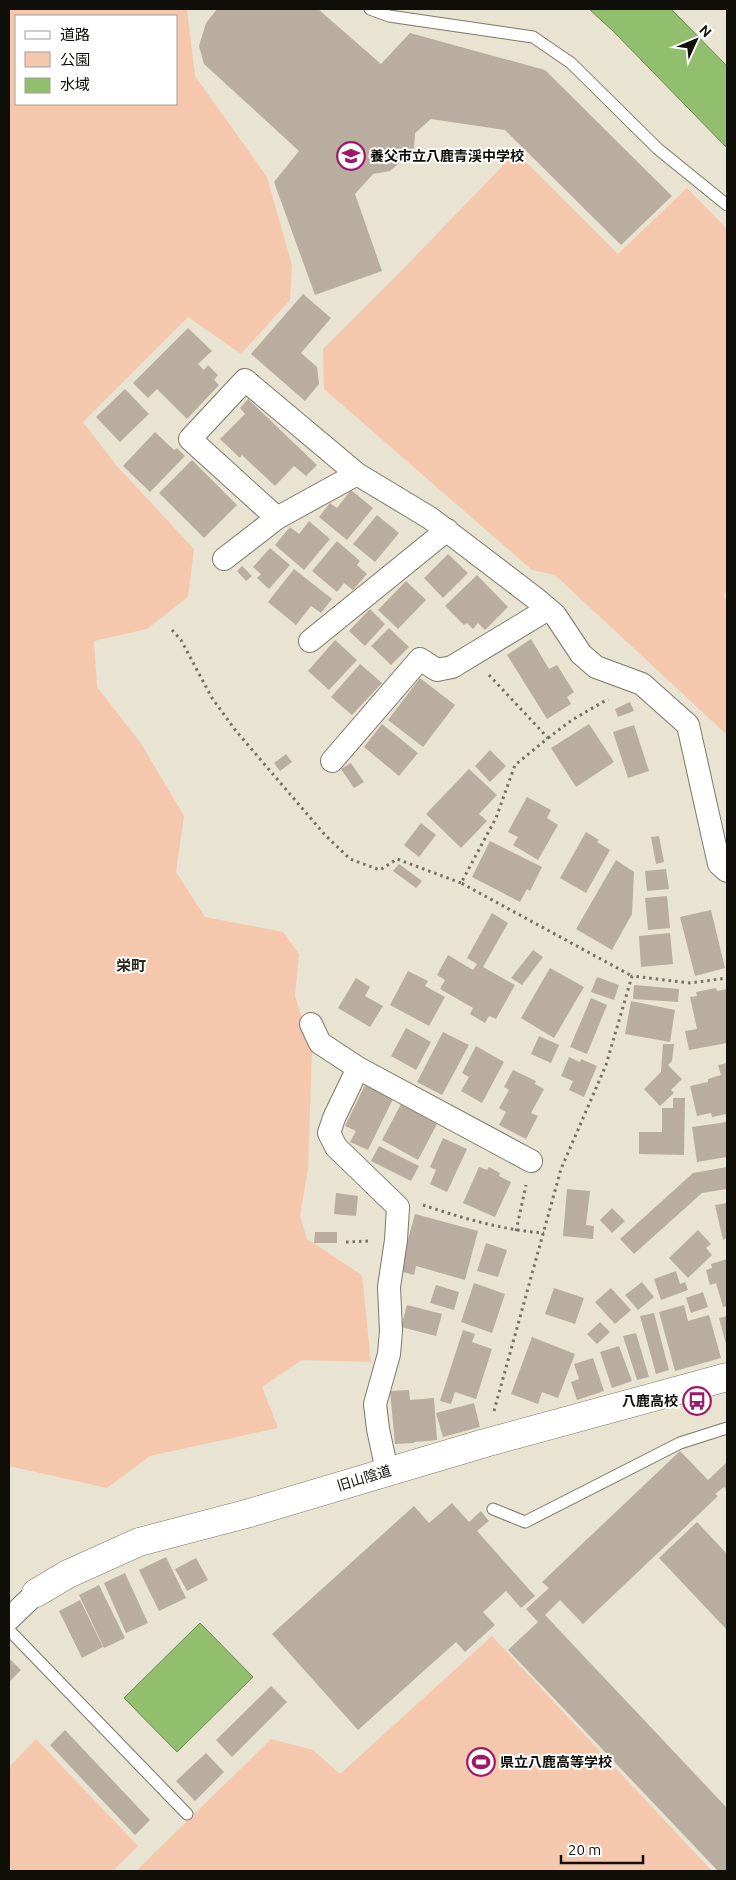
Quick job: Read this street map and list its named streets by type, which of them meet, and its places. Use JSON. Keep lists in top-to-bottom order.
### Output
{
  "streets": {
    "street": ["旧山陰道"]
  },
  "districts": ["栄町"],
  "places": {
    "school or university": ["養父市立八鹿青渓中学校"],
    "bus stop": ["八鹿高校"],
    "sports": ["県立八鹿高等学校"]
  },
  "legend": ["道路", "公園", "水域"],
  "scale_bar": "20 m",
  "north": "top right"
}
